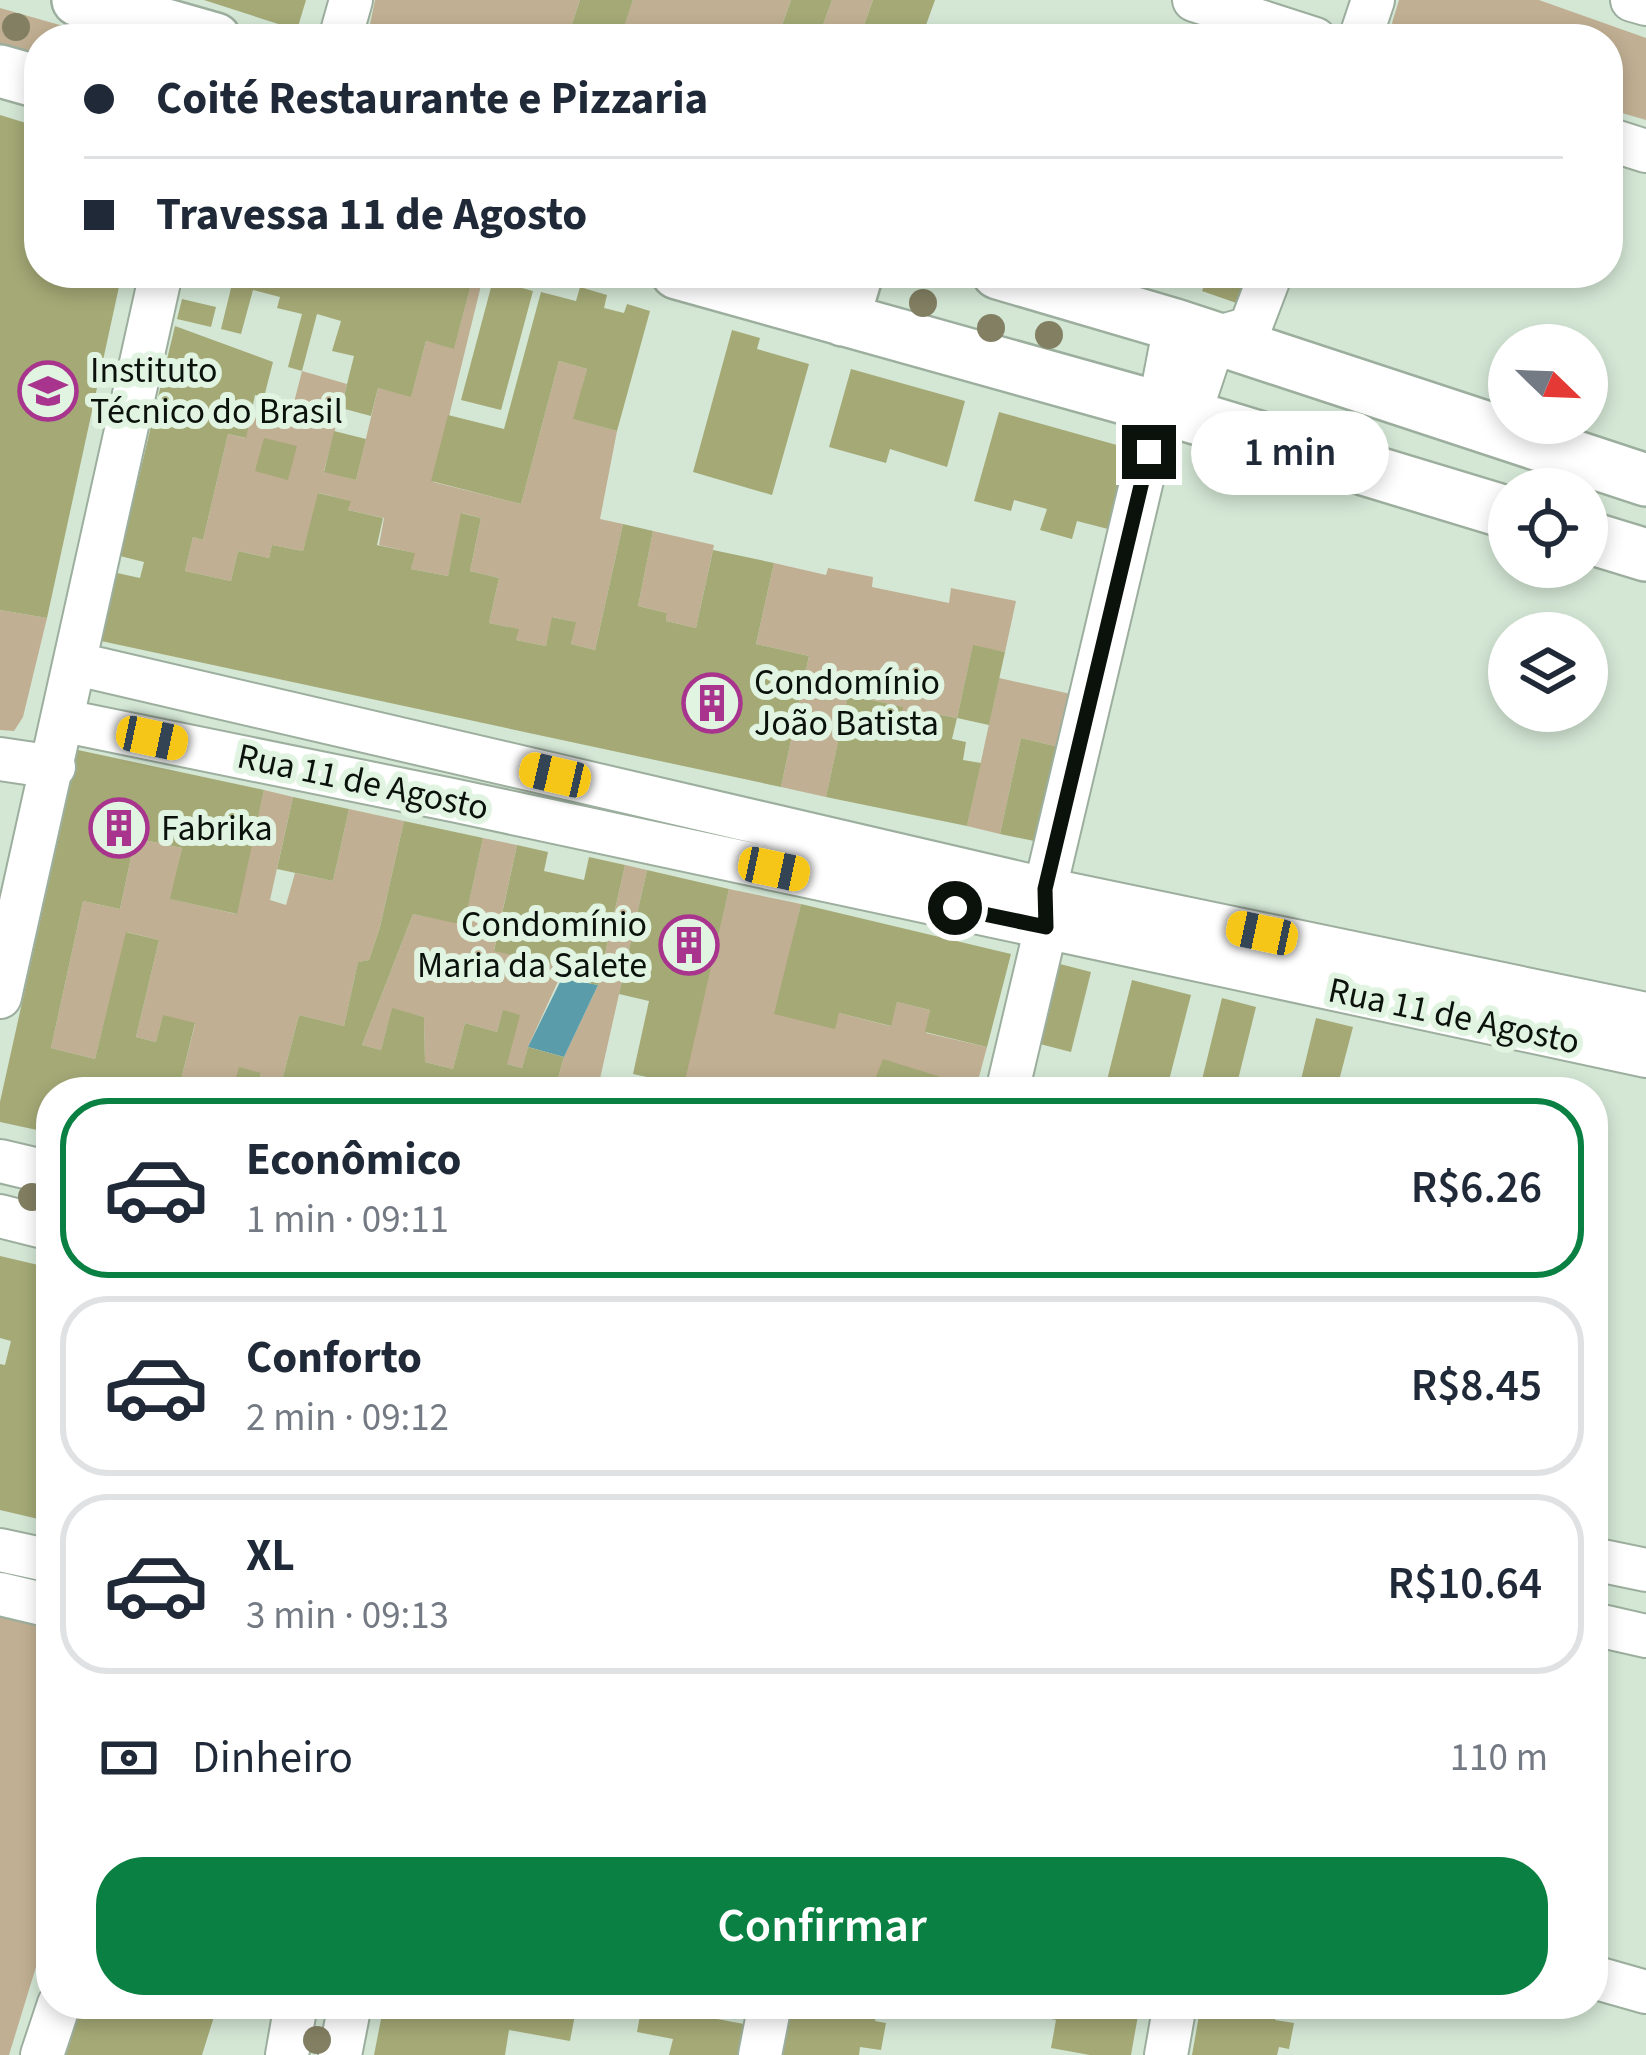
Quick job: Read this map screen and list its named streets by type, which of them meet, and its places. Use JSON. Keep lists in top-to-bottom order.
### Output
{
  "streets": {
    "street": ["Rua 11 de Agosto"]
  },
  "places": {
    "school or university": ["Instituto Técnico do Brasil"],
    "building": ["Condomínio João Batista", "Fabrika", "Condomínio Maria da Salete"]
  },
  "north": "bottom right",
  "page": {
    "banner": ["Coité Restaurante e Pizzaria", "Travessa 11 de Agosto"],
    "bubble": "1 min",
    "list": [
      {
        "name": "Econômico",
        "note": "1 min · 09:11",
        "value": "R$6.26"
      },
      {
        "name": "Conforto",
        "note": "2 min · 09:12",
        "value": "R$8.45"
      },
      {
        "name": "XL",
        "note": "3 min · 09:13",
        "value": "R$10.64"
      }
    ],
    "pay": ["Dinheiro", "110 m"],
    "buttons": "Confirmar"
  }
}
